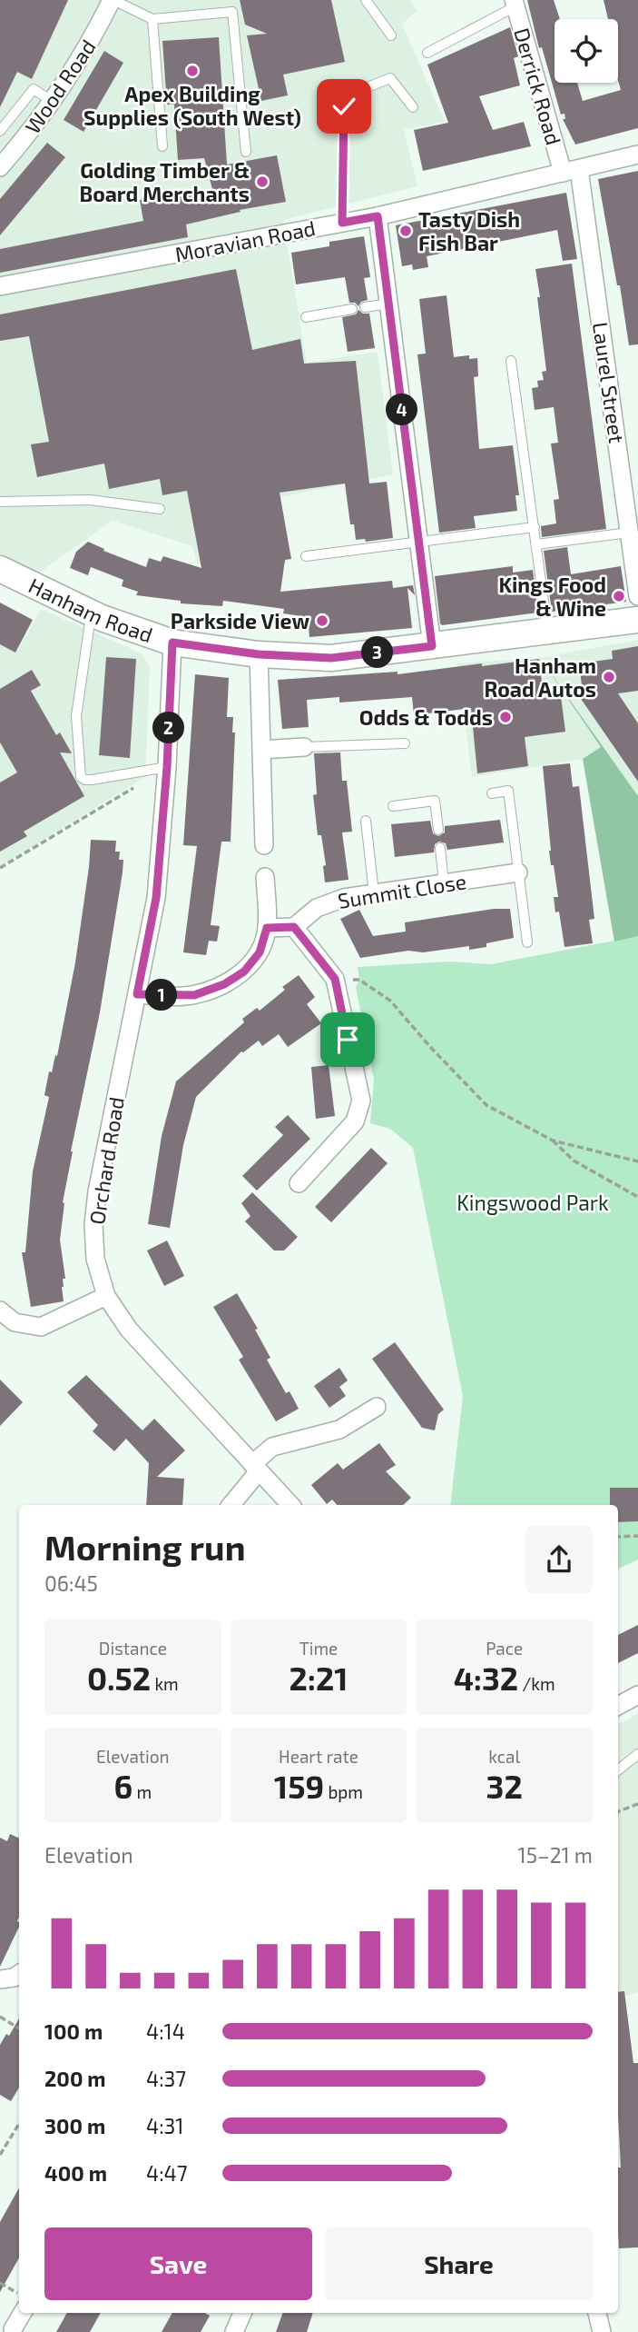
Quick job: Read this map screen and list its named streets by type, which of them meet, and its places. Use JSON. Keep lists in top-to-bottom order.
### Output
{
  "streets": {
    "main road": ["Hanham Road"],
    "street": [
      "Wood Road",
      "Derrick Road",
      "Moravian Road",
      "Laurel Street",
      "Summit Close",
      "Orchard Road"
    ]
  },
  "crossings": [
    ["Derrick Road", "Moravian Road"],
    ["Derrick Road", "Laurel Street"],
    ["Moravian Road", "Laurel Street"],
    ["Hanham Road", "Orchard Road"]
  ],
  "parks": ["Kingswood Park"],
  "places": [
    "Apex Building Supplies (South West)",
    "Golding Timber & Board Merchants",
    "Tasty Dish Fish Bar",
    "Kings Food & Wine",
    "Parkside View",
    "Hanham Road Autos",
    "Odds & Todds"
  ],
  "page": {
    "pins": [
      "4",
      "3",
      "2",
      "1"
    ],
    "heading": ["Morning run", "06:45"],
    "stats": [
      ["Distance", "0.52 km"],
      ["Time", "2:21"],
      ["Pace", "4:32 /km"],
      ["Elevation", "6 m"],
      ["Heart rate", "159 bpm"],
      ["kcal", "32"]
    ],
    "chart": ["Elevation", "15–21 m"],
    "list": [
      {
        "name": "100 m",
        "note": "4:14"
      },
      {
        "name": "200 m",
        "note": "4:37"
      },
      {
        "name": "300 m",
        "note": "4:31"
      },
      {
        "name": "400 m",
        "note": "4:47"
      }
    ],
    "buttons": ["Save", "Share"]
  }
}
